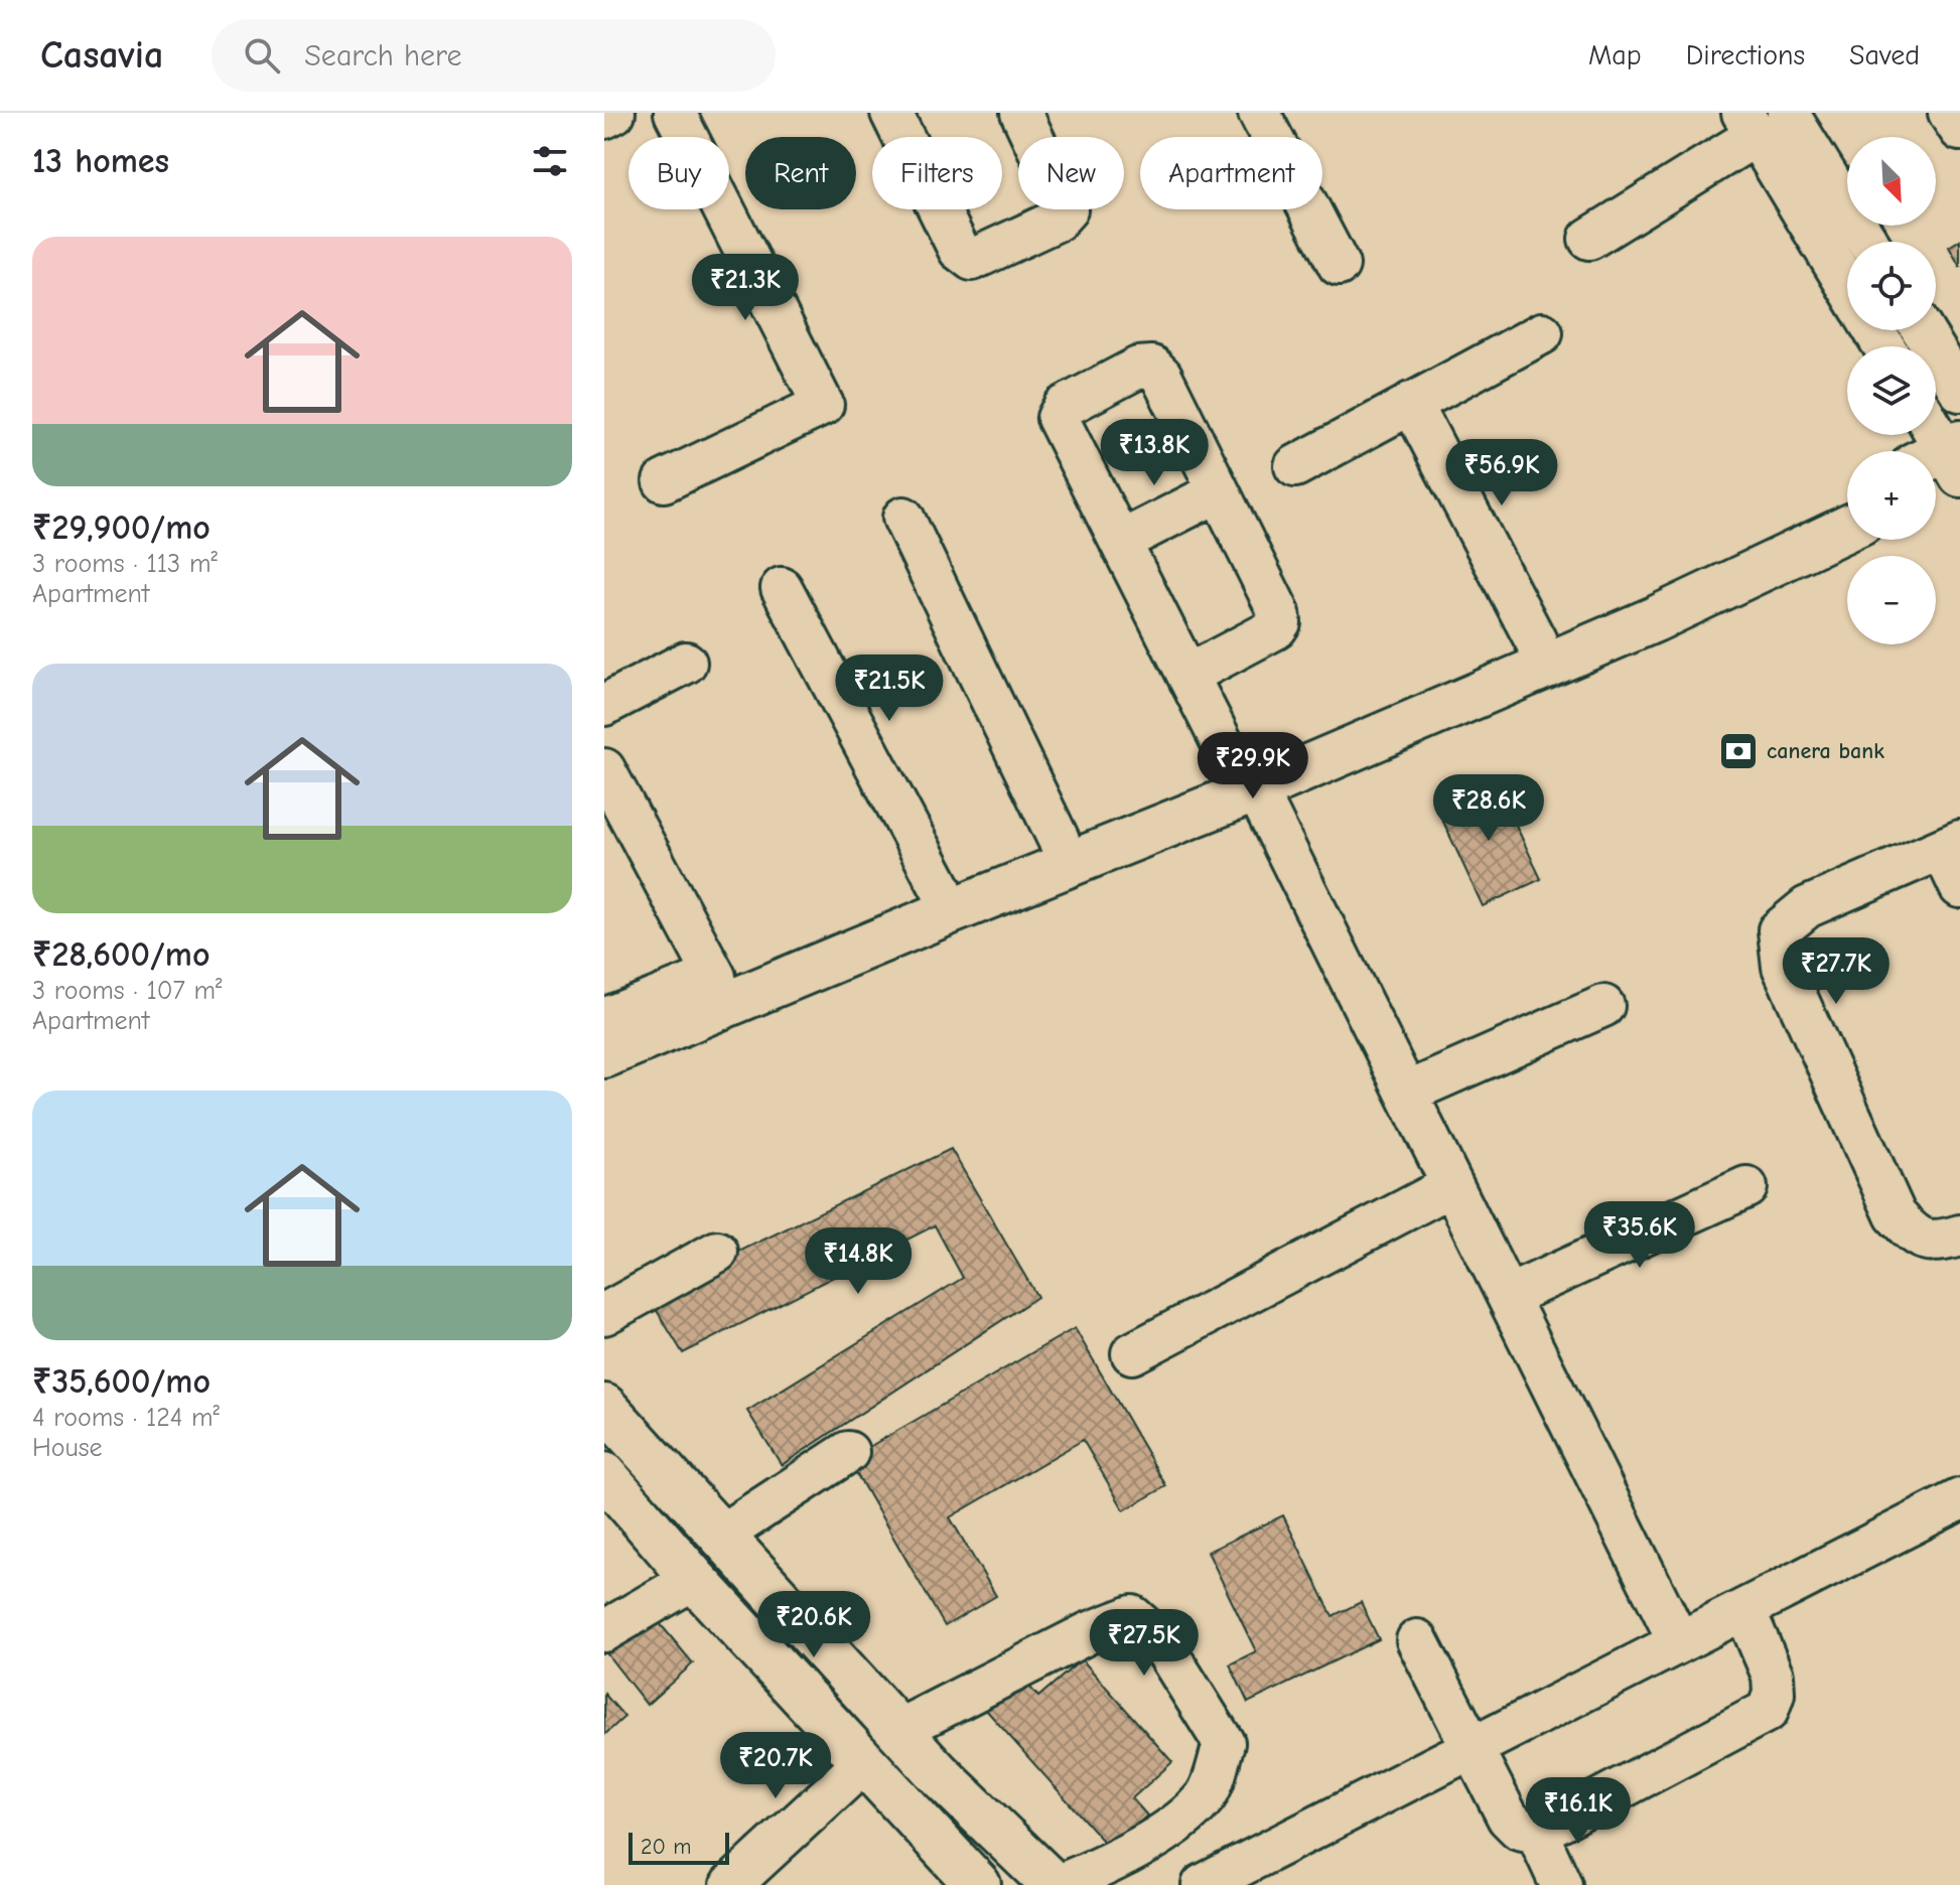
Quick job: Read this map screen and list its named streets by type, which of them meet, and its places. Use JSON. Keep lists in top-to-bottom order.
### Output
{
  "places": {
    "bank": ["canera bank"]
  },
  "scale_bar": "20 m",
  "north": "bottom right",
  "page": {
    "header": "Casavia",
    "search": "Search here",
    "nav": ["Map", "Directions", "Saved"],
    "heading": "13 homes",
    "map_buttons": ["+", "−"],
    "chip": [
      "Buy",
      "Rent",
      "Filters",
      "New",
      "Apartment"
    ],
    "list": [
      {
        "name": "₹29,900/mo",
        "note": "3 rooms · 113 m² · Apartment"
      },
      {
        "name": "₹28,600/mo",
        "note": "3 rooms · 107 m² · Apartment"
      },
      {
        "name": "₹35,600/mo",
        "note": "4 rooms · 124 m² · House"
      }
    ],
    "price": [
      "₹21.3K",
      "₹13.8K",
      "₹56.9K",
      "₹21.5K",
      "₹29.9K",
      "₹28.6K",
      "₹27.7K",
      "₹35.6K",
      "₹14.8K",
      "₹20.6K",
      "₹27.5K",
      "₹20.7K",
      "₹16.1K"
    ],
    "scale": "20 m"
  }
}
